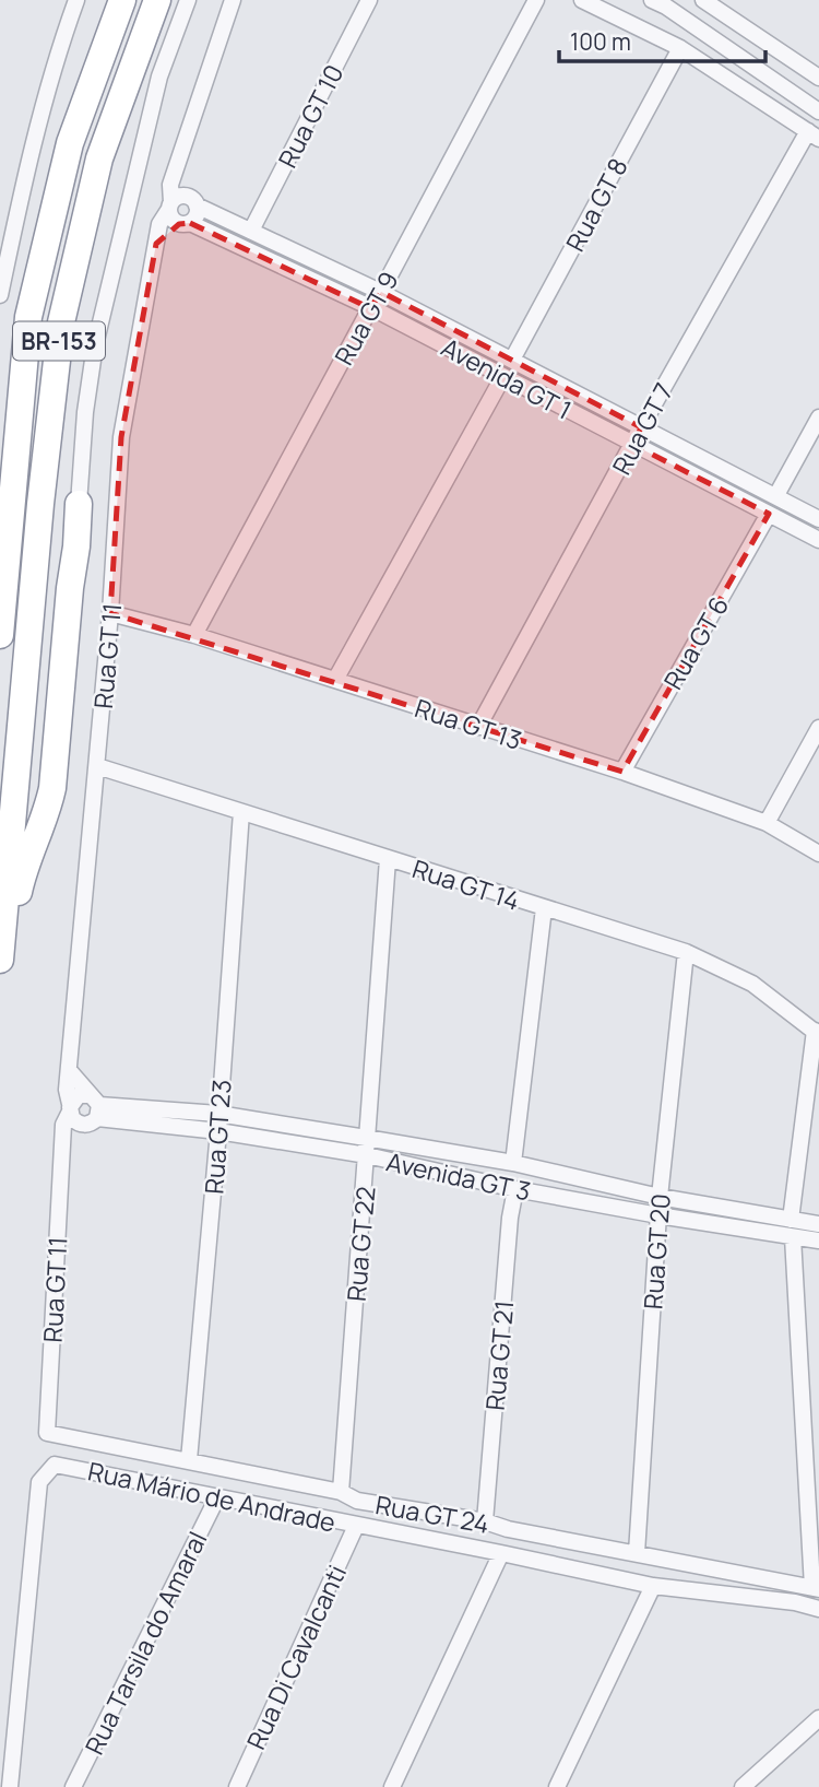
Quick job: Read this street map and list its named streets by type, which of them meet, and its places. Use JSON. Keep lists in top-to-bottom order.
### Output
{
  "streets": {
    "highway": ["BR-153"],
    "street": [
      "Rua GT 10",
      "Rua GT 8",
      "Rua GT 9",
      "Avenida GT 1",
      "Rua GT 7",
      "Rua GT 6",
      "Rua GT 11",
      "Rua GT 13",
      "Rua GT 14",
      "Rua GT 23",
      "Avenida GT 3",
      "Rua GT 22",
      "Rua GT 20",
      "Rua GT 21",
      "Rua Mário de Andrade",
      "Rua GT 24",
      "Rua Tarsila do Amaral",
      "Rua Di Cavalcanti"
    ]
  },
  "crossings": [
    ["Rua GT 10", "Avenida GT 1"],
    ["Rua GT 8", "Avenida GT 1"],
    ["Rua GT 9", "Avenida GT 1"],
    ["Rua GT 9", "Rua GT 13"],
    ["Avenida GT 1", "Rua GT 7"],
    ["Avenida GT 1", "Rua GT 6"],
    ["Avenida GT 1", "Rua GT 11"],
    ["Rua GT 7", "Rua GT 13"],
    ["Rua GT 6", "Rua GT 13"],
    ["Rua GT 11", "Rua GT 13"],
    ["Rua GT 11", "Rua GT 14"],
    ["Rua GT 11", "Rua GT 24"],
    ["Rua GT 14", "Rua GT 23"],
    ["Rua GT 14", "Rua GT 22"],
    ["Rua GT 14", "Rua GT 20"],
    ["Rua GT 23", "Avenida GT 3"],
    ["Rua GT 23", "Rua GT 24"],
    ["Avenida GT 3", "Rua GT 22"],
    ["Avenida GT 3", "Rua GT 20"],
    ["Avenida GT 3", "Rua GT 21"],
    ["Rua GT 22", "Rua GT 24"],
    ["Rua GT 20", "Rua GT 24"],
    ["Rua GT 21", "Rua GT 24"],
    ["Rua Mário de Andrade", "Rua Tarsila do Amaral"],
    ["Rua Mário de Andrade", "Rua Di Cavalcanti"]
  ],
  "scale_bar": "100 m"
}
